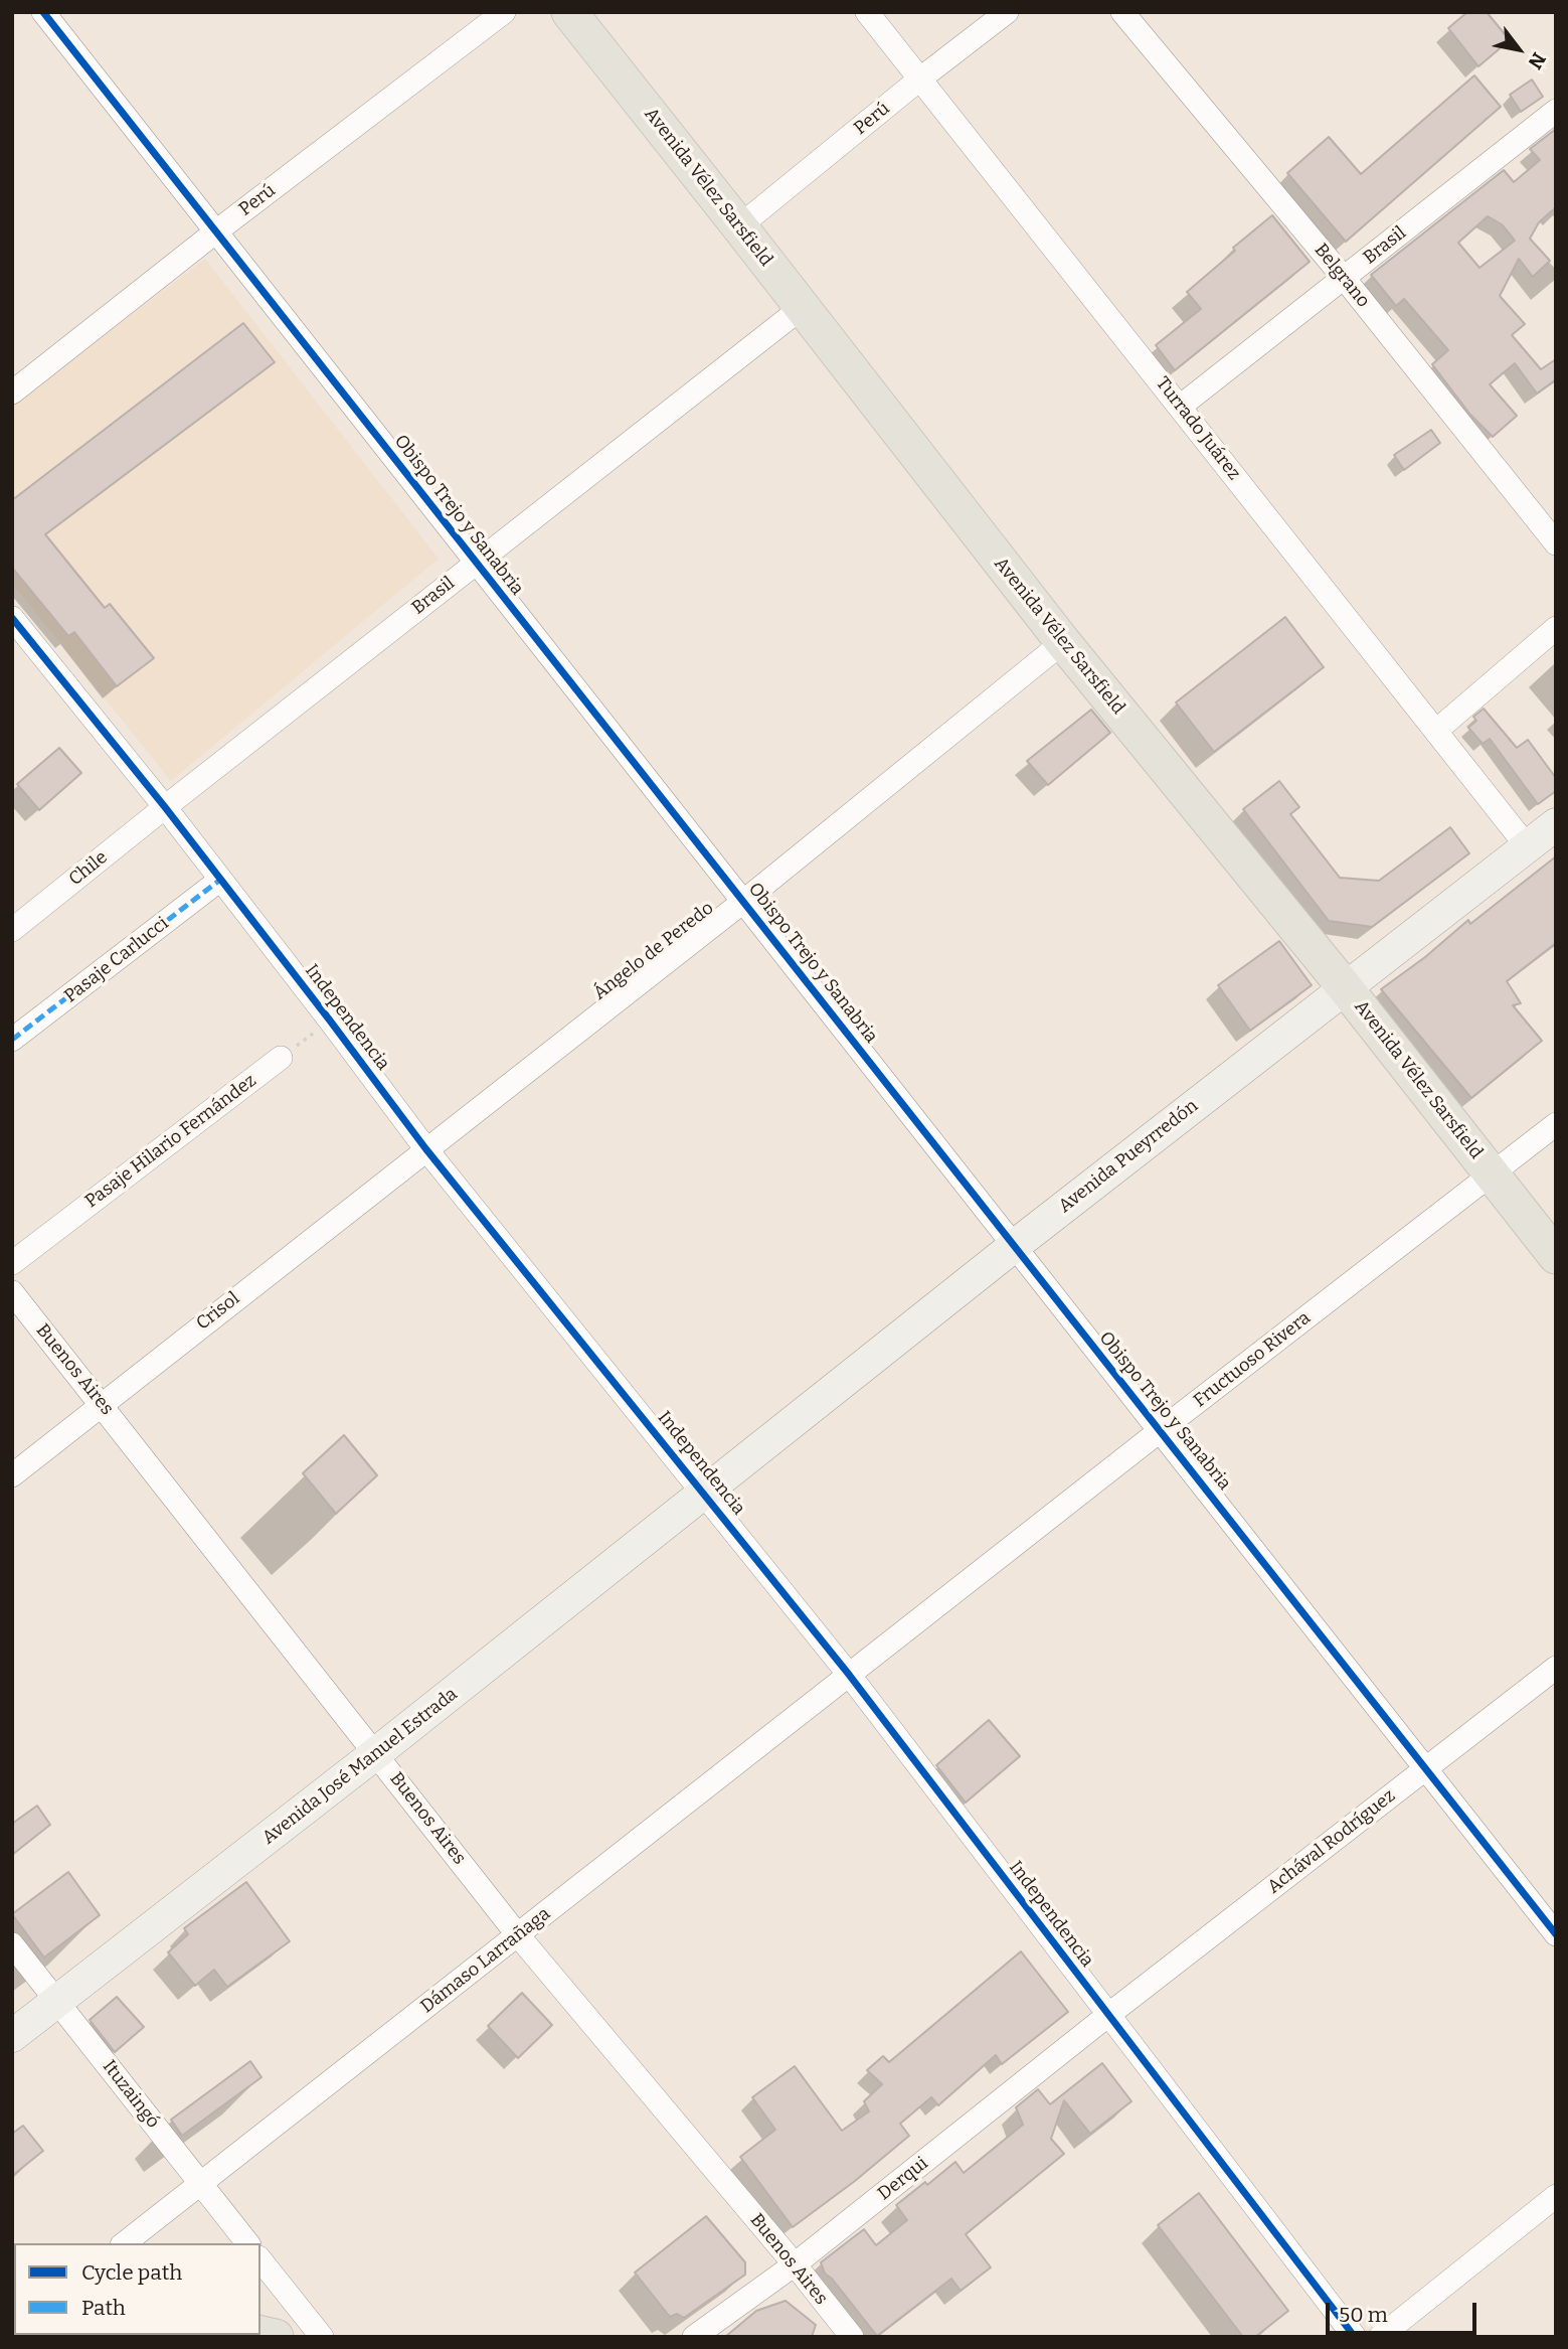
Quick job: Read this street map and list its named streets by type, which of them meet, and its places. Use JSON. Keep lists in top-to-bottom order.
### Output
{
  "streets": {
    "main road": ["Avenida Vélez Sarsfield", "Avenida Pueyrredón", "Avenida José Manuel Estrada"],
    "street": [
      "Perú",
      "Brasil",
      "Belgrano",
      "Turrado Juárez",
      "Obispo Trejo y Sanabria",
      "Chile",
      "Ángelo de Peredo",
      "Pasaje Carlucci",
      "Independencia",
      "Pasaje Hilario Fernández",
      "Crisol",
      "Fructuoso Rivera",
      "Buenos Aires",
      "Achával Rodríguez",
      "Dámaso Larrañaga",
      "Ituzaingó",
      "Derqui"
    ]
  },
  "crossings": [
    ["Perú", "Avenida Vélez Sarsfield"],
    ["Perú", "Turrado Juárez"],
    ["Perú", "Obispo Trejo y Sanabria"],
    ["Avenida Vélez Sarsfield", "Brasil"],
    ["Avenida Vélez Sarsfield", "Ángelo de Peredo"],
    ["Avenida Vélez Sarsfield", "Avenida Pueyrredón"],
    ["Avenida Vélez Sarsfield", "Fructuoso Rivera"],
    ["Brasil", "Belgrano"],
    ["Brasil", "Turrado Juárez"],
    ["Brasil", "Obispo Trejo y Sanabria"],
    ["Brasil", "Chile"],
    ["Brasil", "Independencia"],
    ["Turrado Juárez", "Avenida Pueyrredón"],
    ["Obispo Trejo y Sanabria", "Ángelo de Peredo"],
    ["Obispo Trejo y Sanabria", "Avenida Pueyrredón"],
    ["Obispo Trejo y Sanabria", "Fructuoso Rivera"],
    ["Obispo Trejo y Sanabria", "Achával Rodríguez"],
    ["Chile", "Independencia"],
    ["Ángelo de Peredo", "Independencia"],
    ["Ángelo de Peredo", "Crisol"],
    ["Pasaje Carlucci", "Independencia"],
    ["Independencia", "Avenida Pueyrredón"],
    ["Independencia", "Crisol"],
    ["Independencia", "Fructuoso Rivera"],
    ["Independencia", "Avenida José Manuel Estrada"],
    ["Independencia", "Achával Rodríguez"],
    ["Independencia", "Dámaso Larrañaga"],
    ["Independencia", "Derqui"],
    ["Avenida Pueyrredón", "Avenida José Manuel Estrada"],
    ["Crisol", "Buenos Aires"],
    ["Fructuoso Rivera", "Dámaso Larrañaga"],
    ["Buenos Aires", "Avenida José Manuel Estrada"],
    ["Buenos Aires", "Dámaso Larrañaga"],
    ["Buenos Aires", "Derqui"],
    ["Avenida José Manuel Estrada", "Ituzaingó"],
    ["Achával Rodríguez", "Derqui"],
    ["Dámaso Larrañaga", "Ituzaingó"]
  ],
  "legend": ["Cycle path", "Path"],
  "scale_bar": "50 m",
  "north": "bottom right"
}
